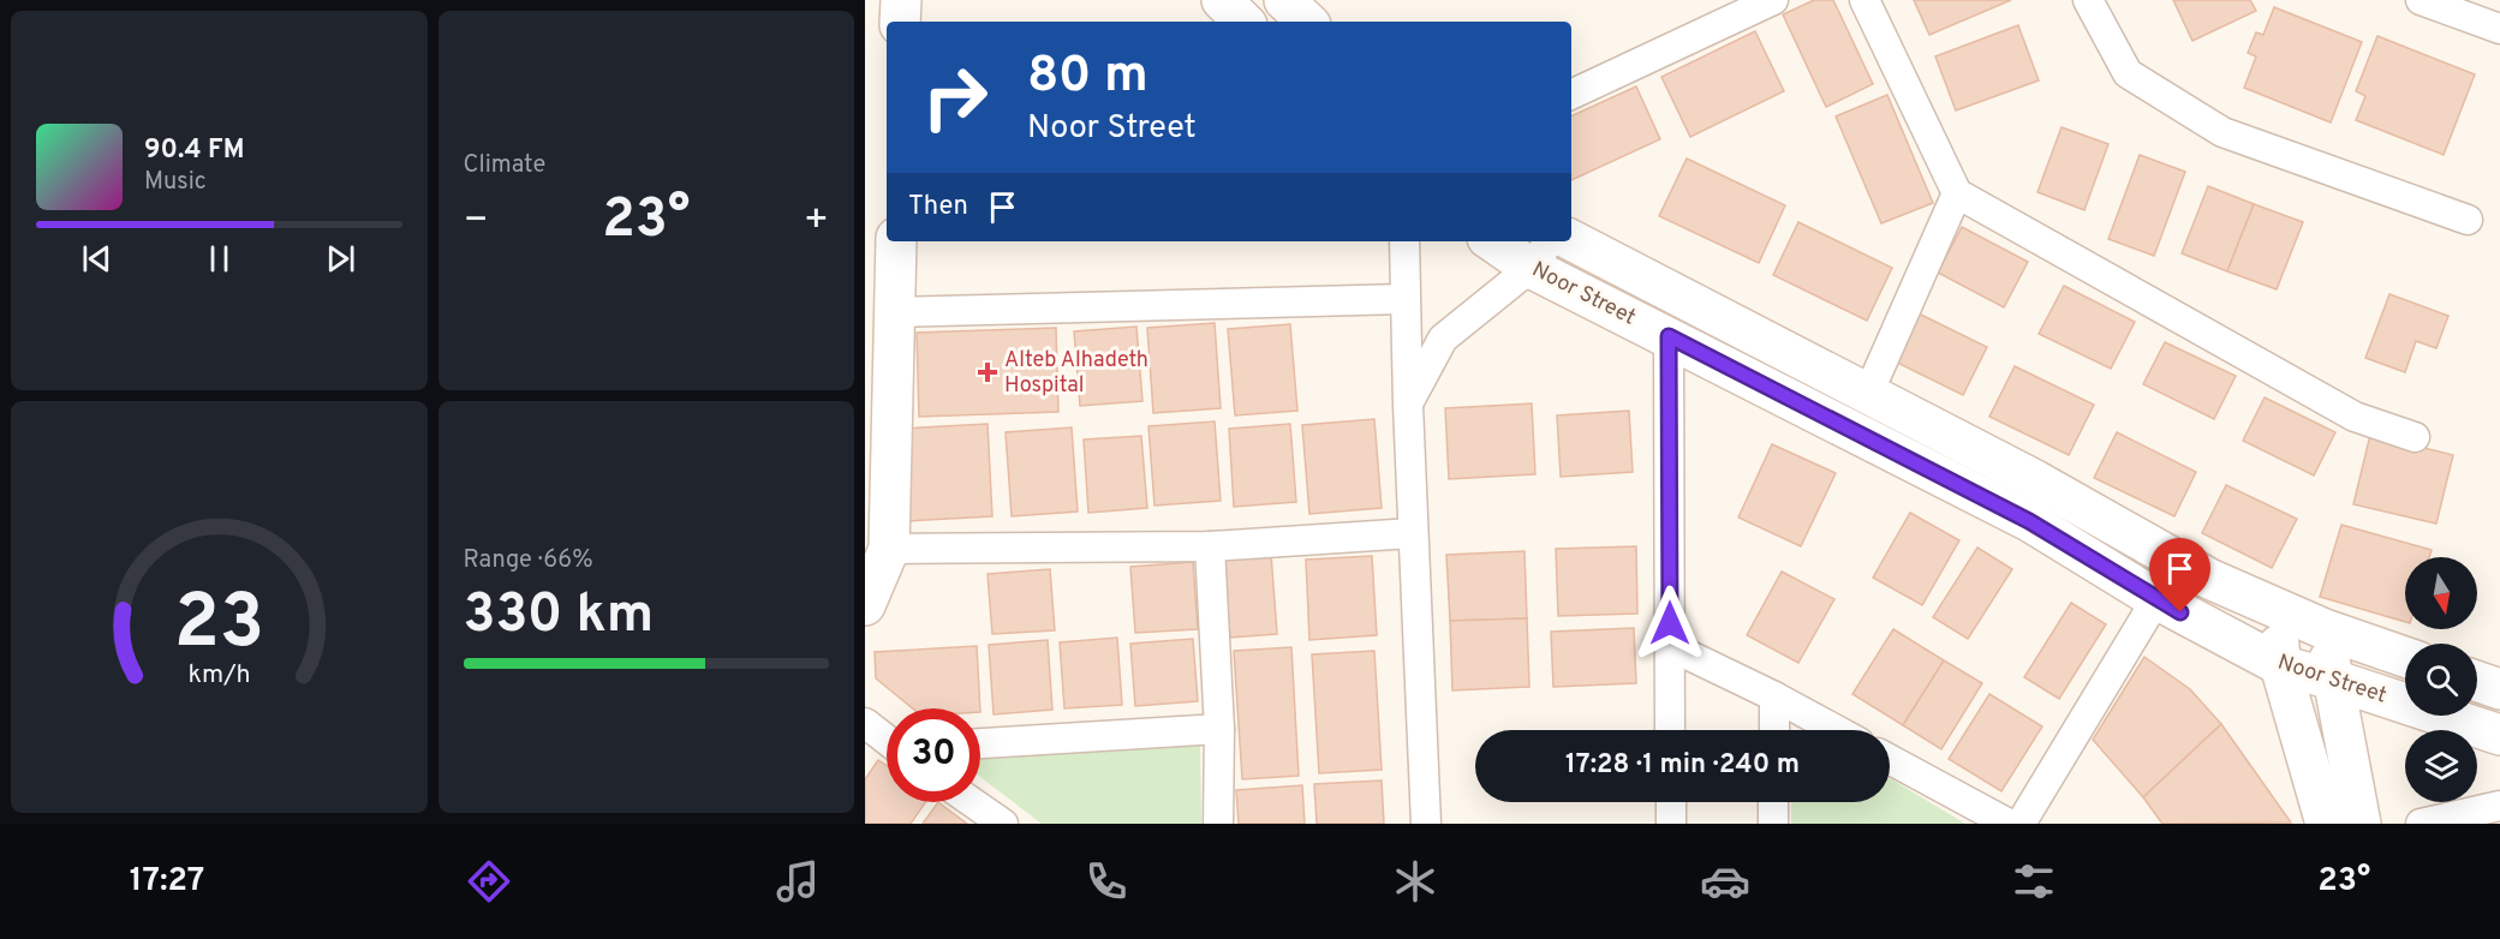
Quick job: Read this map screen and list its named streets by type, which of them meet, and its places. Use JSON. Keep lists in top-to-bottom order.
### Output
{
  "streets": {
    "main road": ["Noor Street"]
  },
  "places": {
    "health": ["Alteb Alhadeth Hospital"]
  },
  "north": "bottom",
  "page": {
    "tile": [
      "Climate",
      ["Range · 66%", "330 km"]
    ],
    "turn": ["80 m", "Noor Street"],
    "song": ["90.4 FM", "Music"],
    "then": "Then",
    "heat": ["−", "23°", "+"],
    "limit": "30",
    "trip": "17:28 · 1 min · 240 m",
    "tabs": ["17:27", "23°"],
    "gauge": ["23", "km/h"]
  }
}
